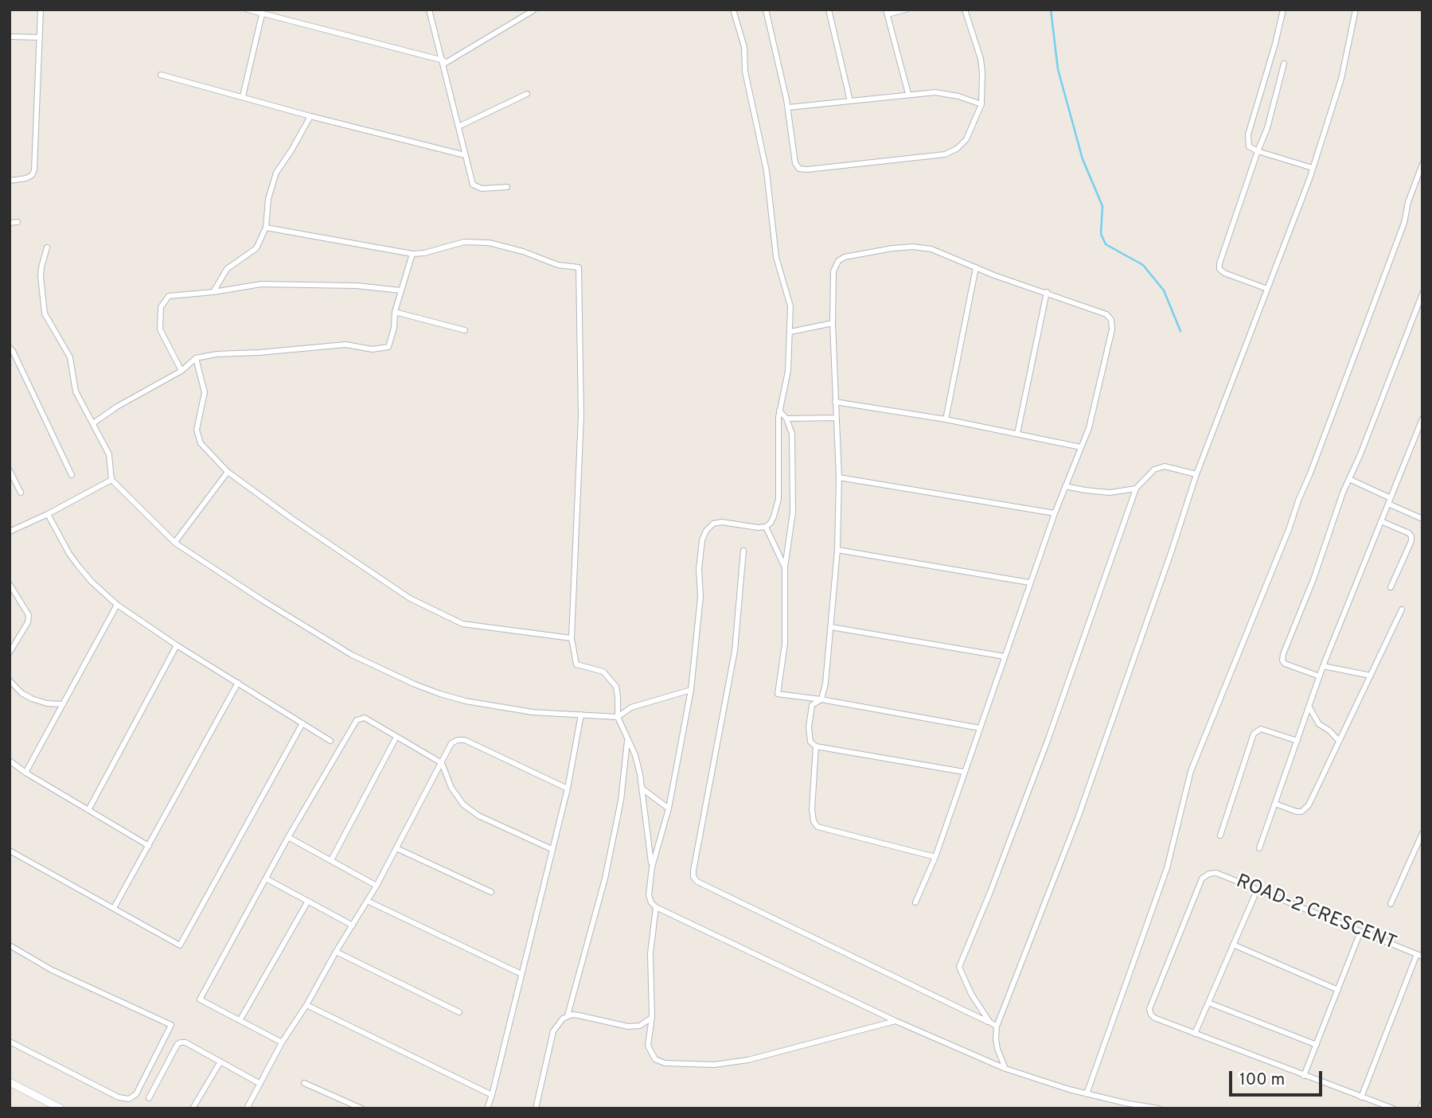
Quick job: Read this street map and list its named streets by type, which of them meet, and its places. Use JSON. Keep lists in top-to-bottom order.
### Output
{
  "streets": {
    "street": ["ROAD-2 CRESCENT"]
  },
  "scale_bar": "100 m"
}
